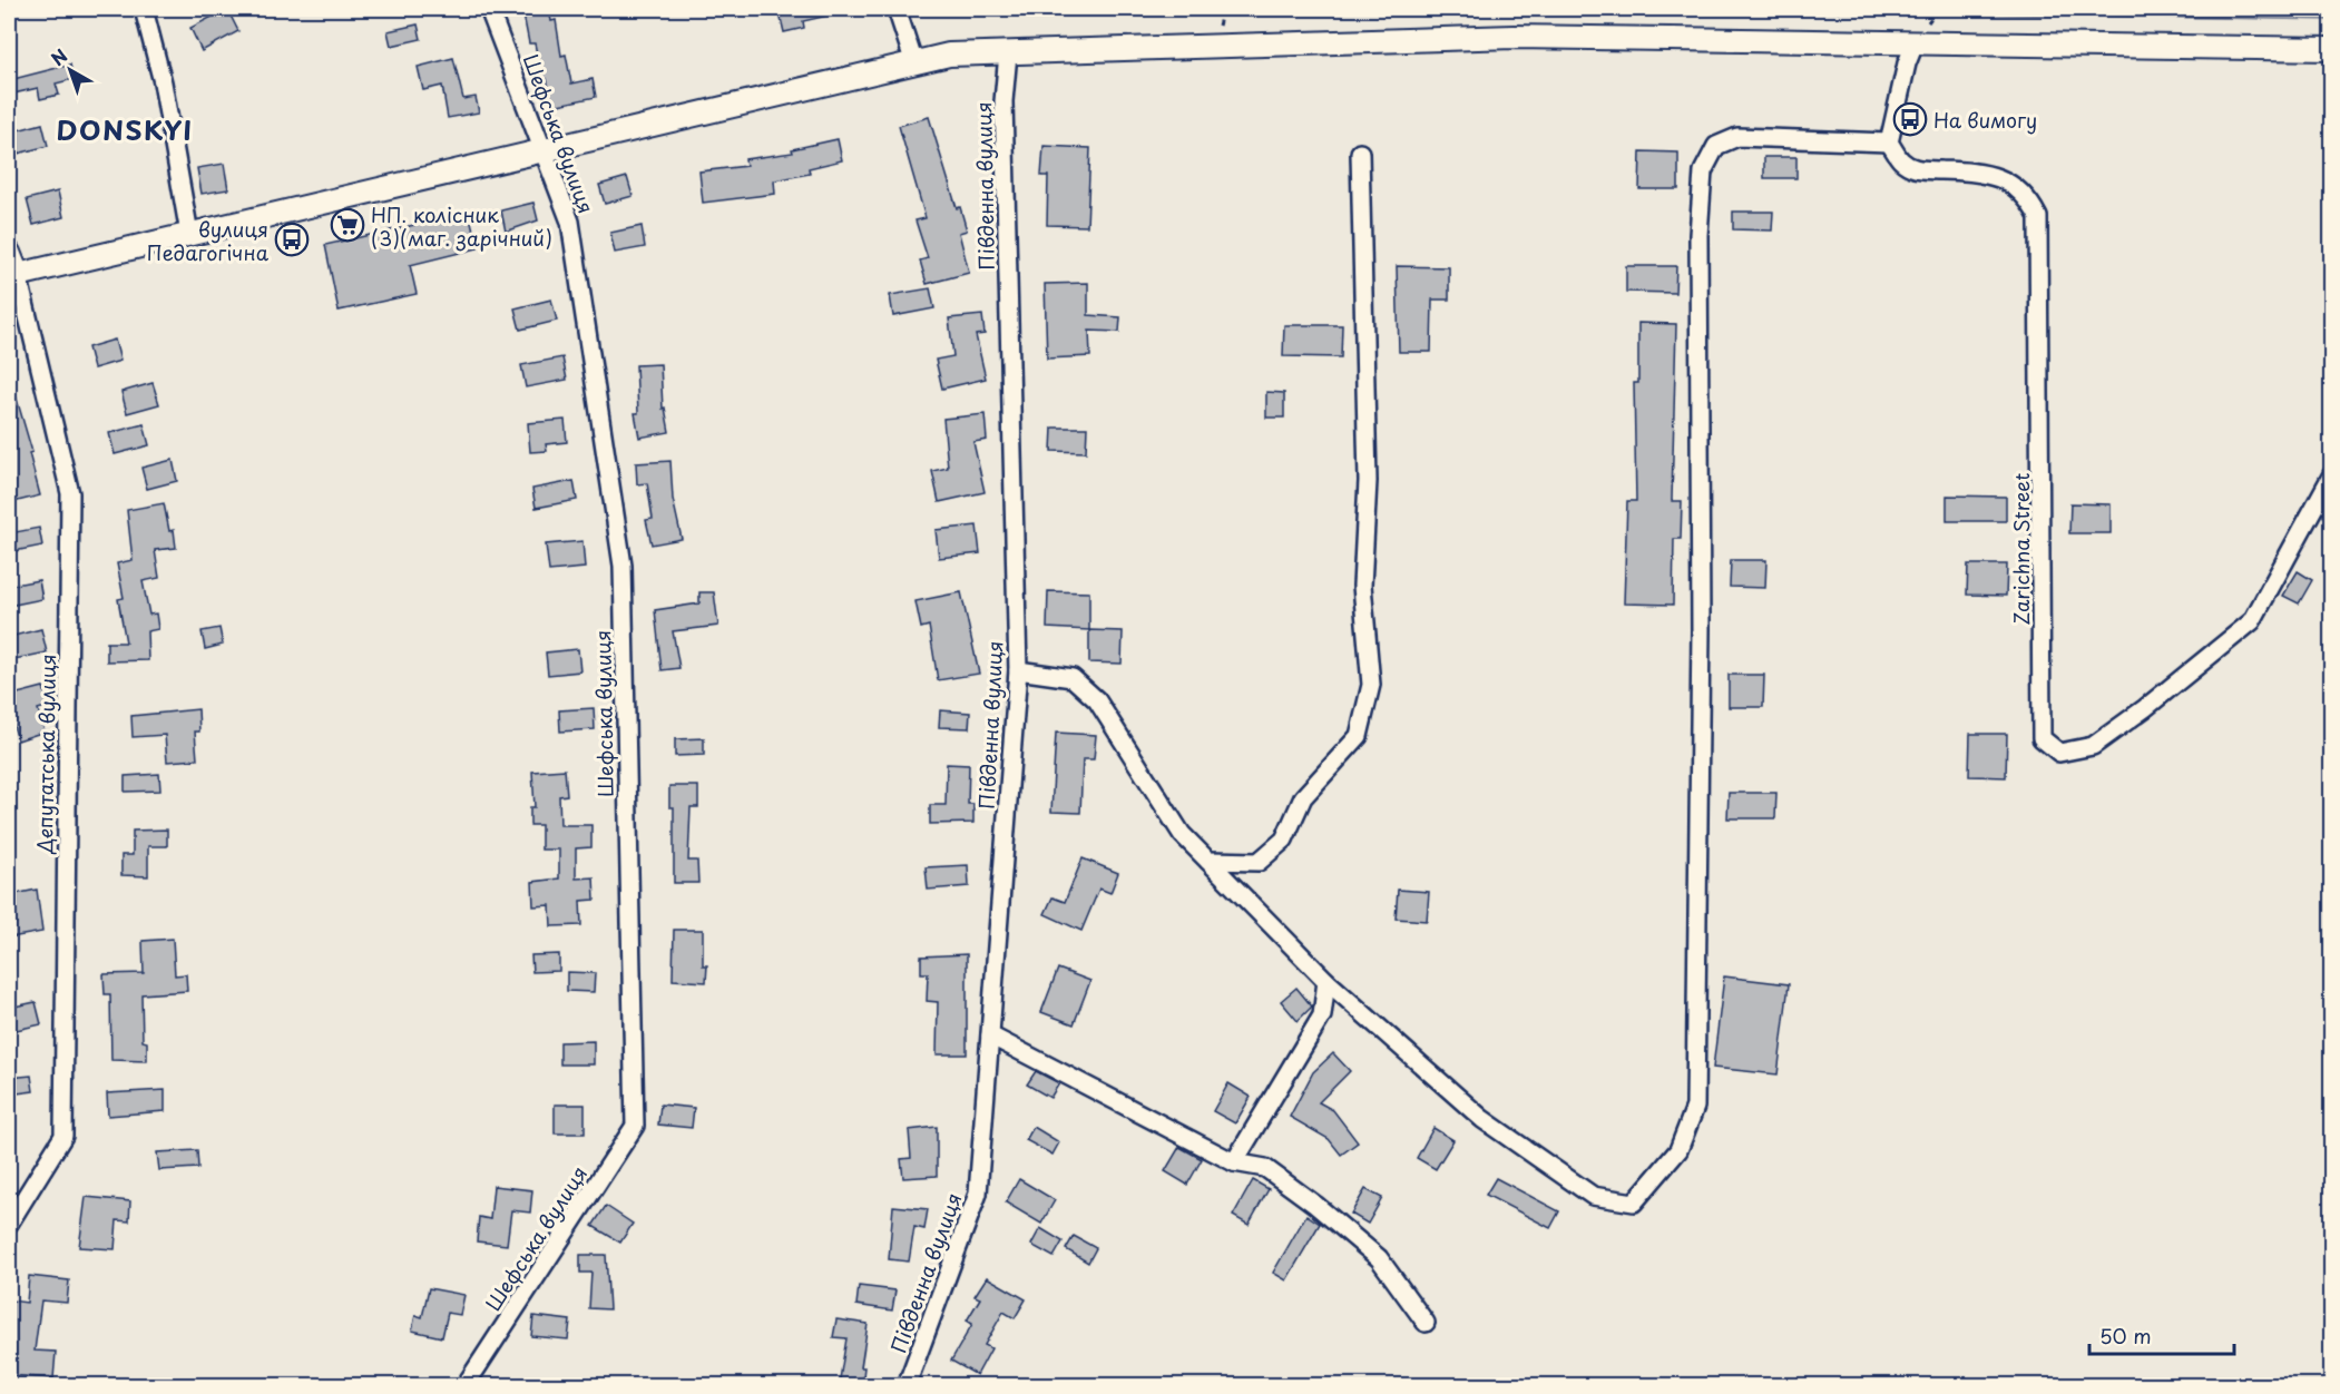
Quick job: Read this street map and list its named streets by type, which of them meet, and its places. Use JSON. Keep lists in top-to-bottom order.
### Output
{
  "streets": {
    "street": [
      "Шефська вулиця",
      "Південна вулиця",
      "Zarichna Street",
      "Депутатська вулиця"
    ]
  },
  "districts": ["DONSKYI"],
  "places": {
    "bus stop": ["На вимогу", "вулиця Педагогічна"],
    "supermarket": ["НП. колісник (3)(маг. зарічний)"]
  },
  "scale_bar": "50 m",
  "north": "top left"
}
